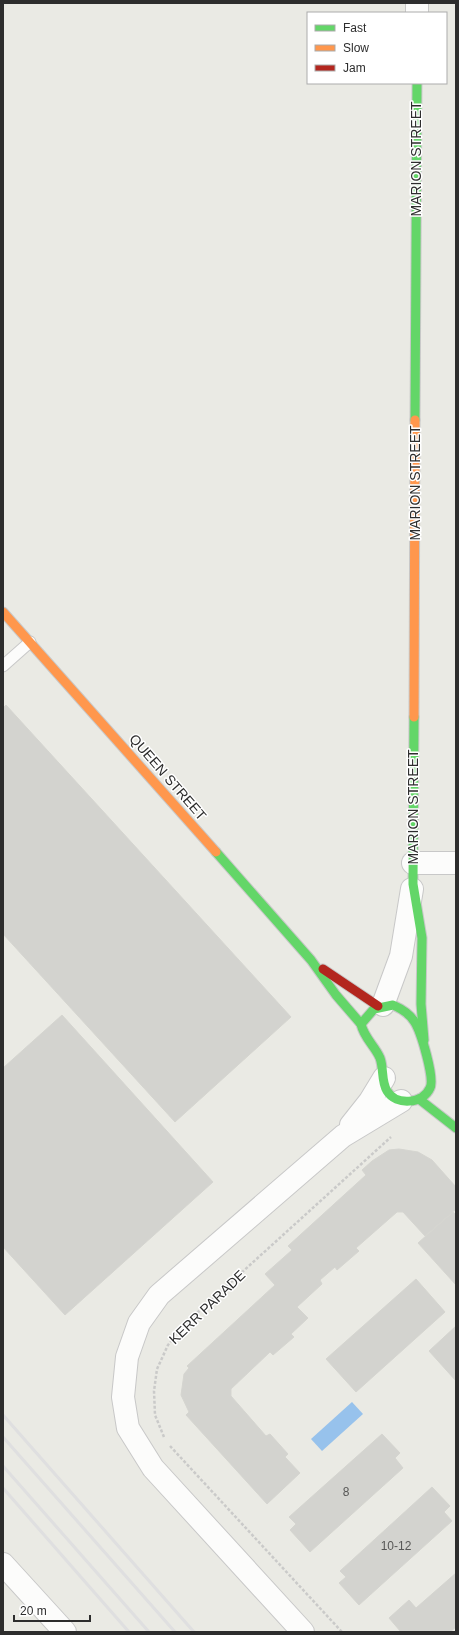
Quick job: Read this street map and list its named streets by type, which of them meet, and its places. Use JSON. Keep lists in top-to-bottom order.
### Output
{
  "streets": {
    "street": ["MARION STREET", "QUEEN STREET"],
    "path": ["KERR PARADE"]
  },
  "crossings": [
    ["MARION STREET", "QUEEN STREET"]
  ],
  "house_numbers": ["8", "10-12"],
  "legend": ["Fast", "Slow", "Jam"],
  "scale_bar": "20 m"
}
